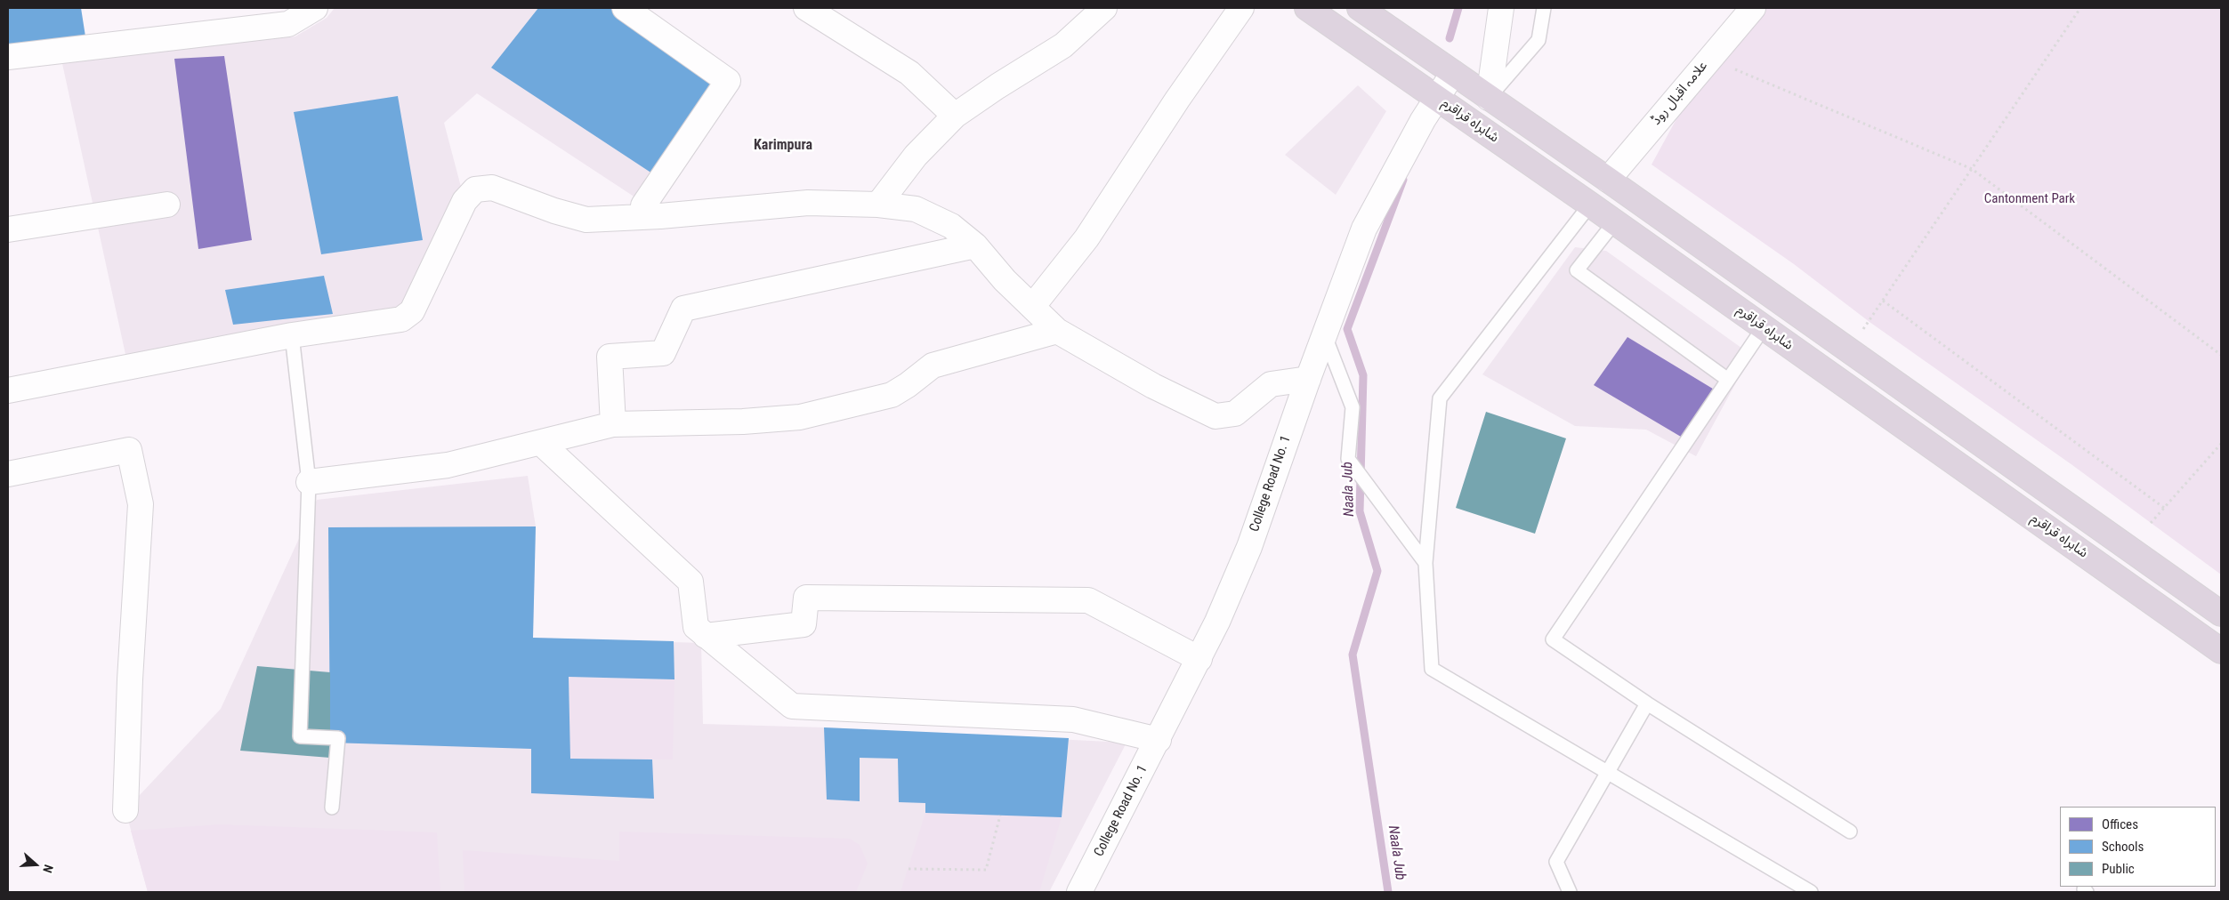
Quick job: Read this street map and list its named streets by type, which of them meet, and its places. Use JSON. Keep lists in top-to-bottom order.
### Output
{
  "streets": {
    "highway": ["شاہراہ قراقرم"],
    "street": ["علامہ اقبال روڈ", "College Road No. 1"]
  },
  "crossings": [
    ["شاہراہ قراقرم", "College Road No. 1"]
  ],
  "districts": ["Karimpura"],
  "water": ["Naala Jub"],
  "parks": ["Cantonment Park"],
  "legend": ["Offices", "Schools", "Public"],
  "north": "right"
}
